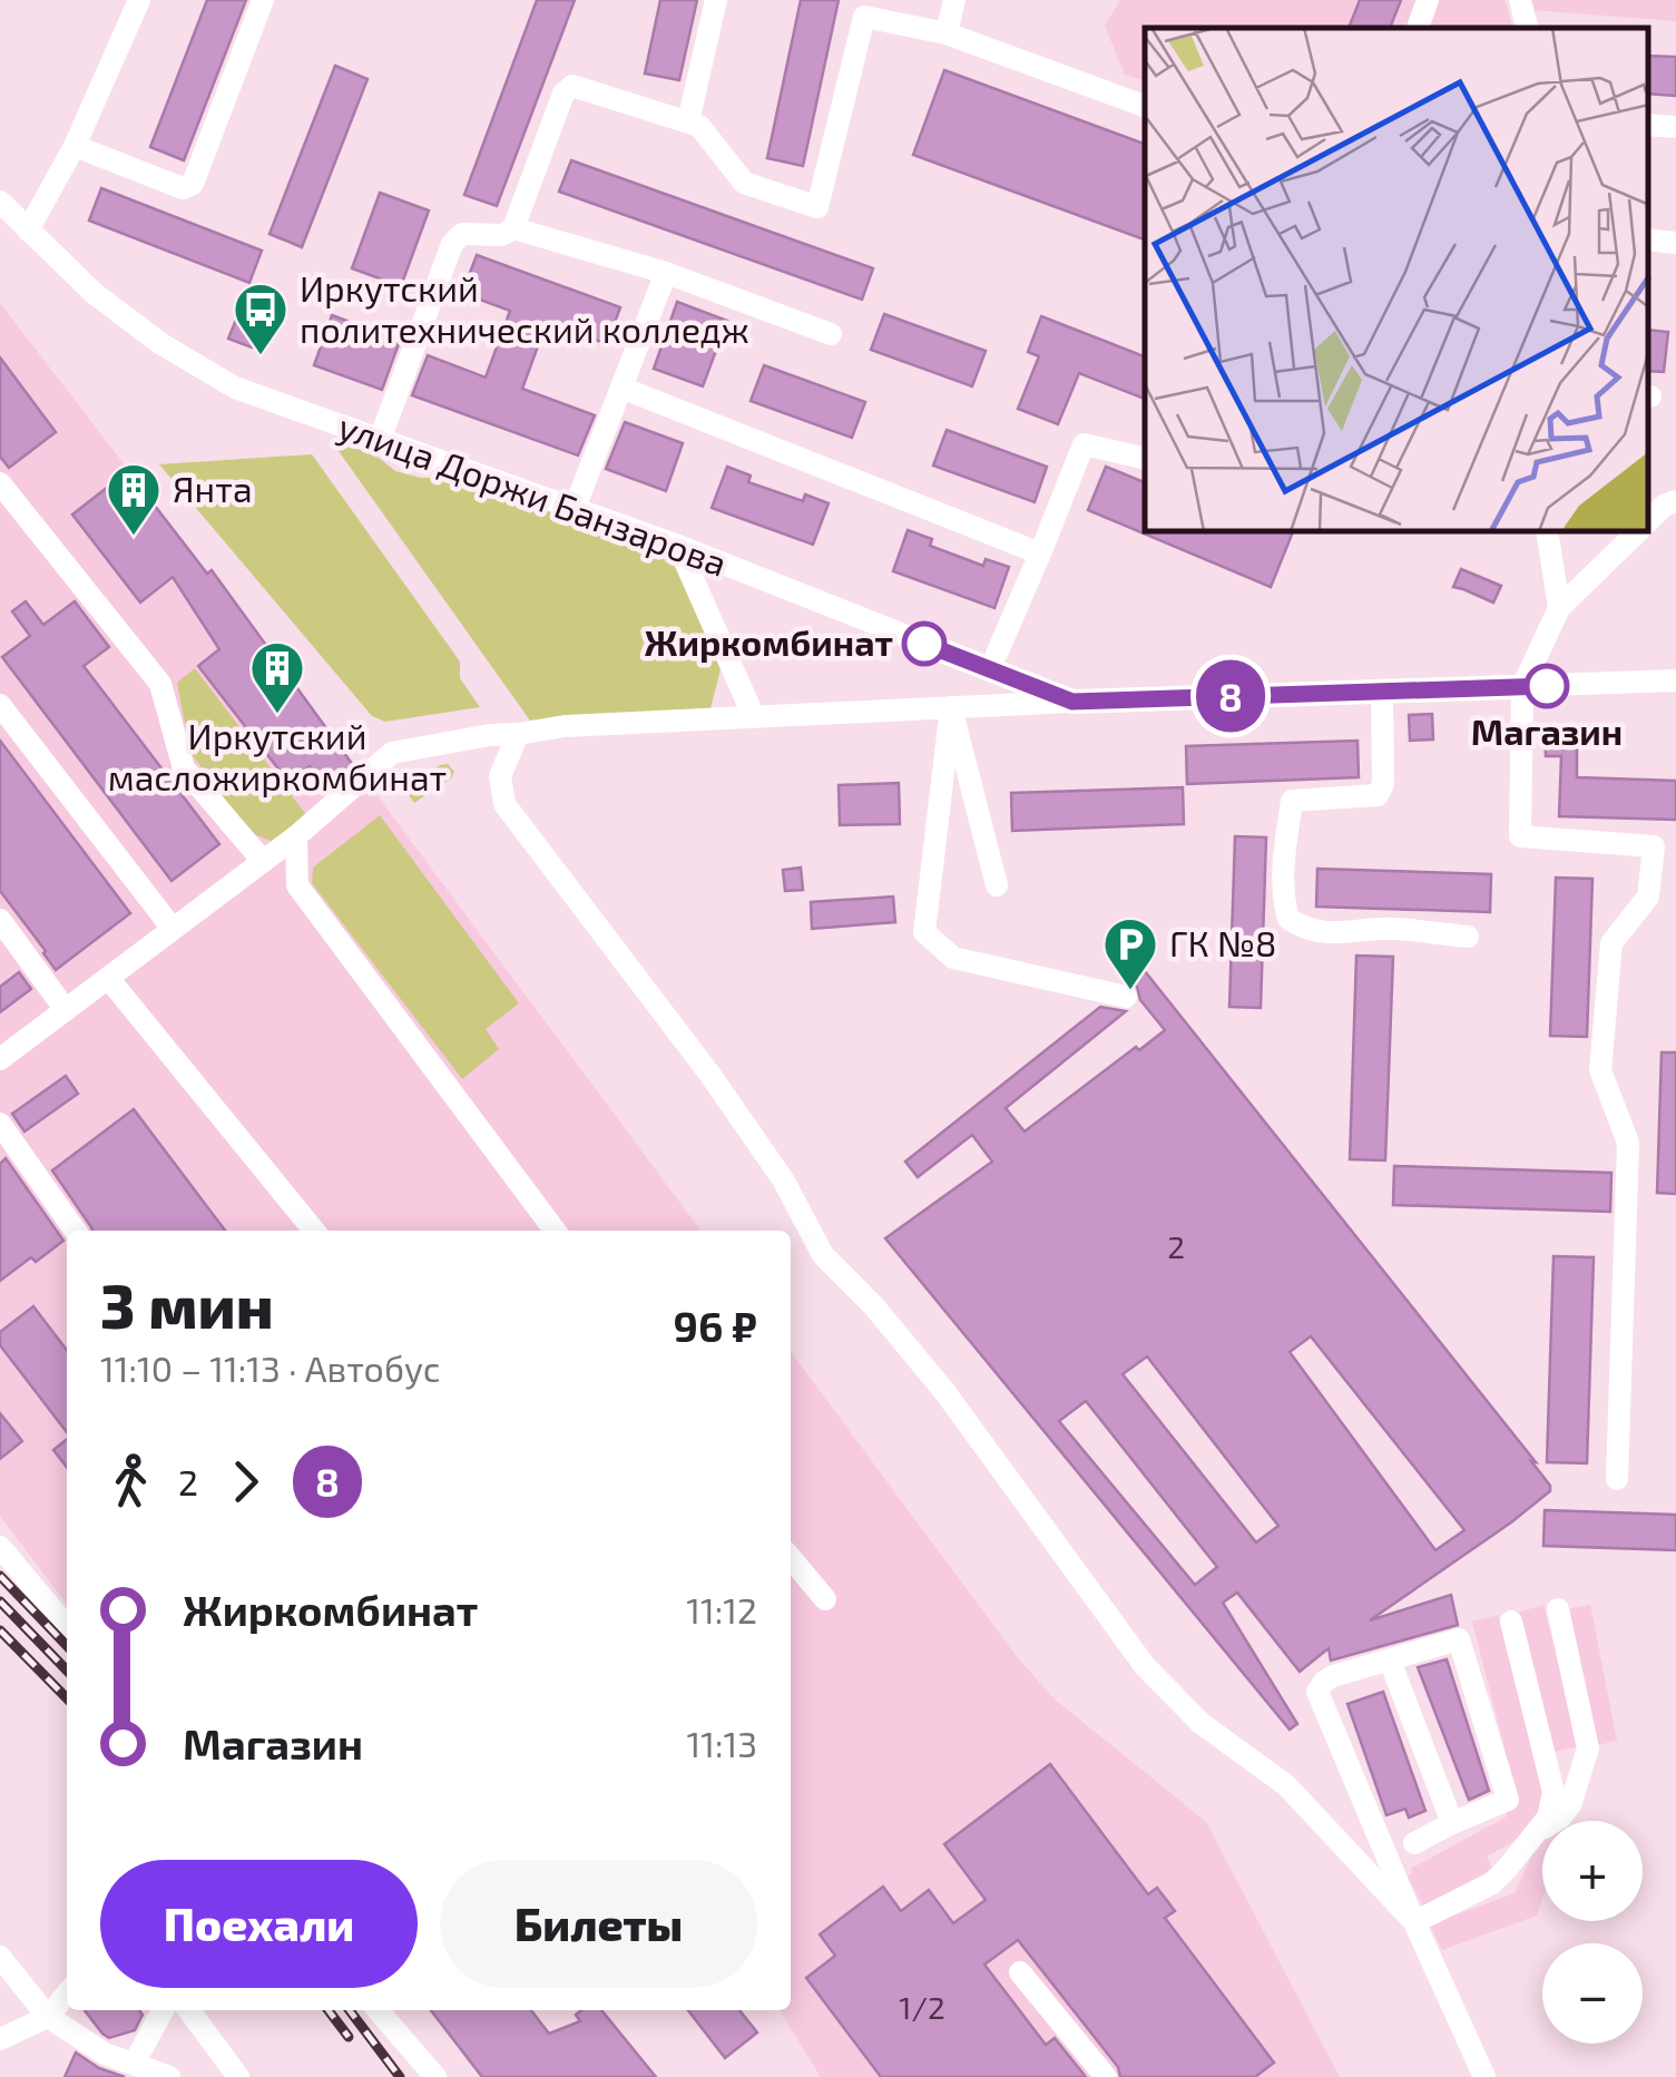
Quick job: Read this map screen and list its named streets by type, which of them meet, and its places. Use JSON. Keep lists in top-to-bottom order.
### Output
{
  "streets": {
    "street": ["улица Доржи Банзарова"]
  },
  "places": {
    "bus stop": ["Иркутский политехнический колледж"],
    "building": ["Янта", "Иркутский масложиркомбинат"],
    "other": ["Жиркомбинат", "Магазин"],
    "parking": ["ГК №8"]
  },
  "lines": ["bus line 8"],
  "house_numbers": ["2", "1/2"],
  "page": {
    "on_map": "8",
    "heading": ["3 мин", "11:10 – 11:13 · Автобус", "96 ₽"],
    "legs": ["2", "8"],
    "list": [
      {
        "name": "Жиркомбинат",
        "value": "11:12"
      },
      {
        "name": "Магазин",
        "value": "11:13"
      }
    ],
    "map_buttons": ["+", "−"],
    "buttons": ["Поехали", "Билеты"]
  }
}
